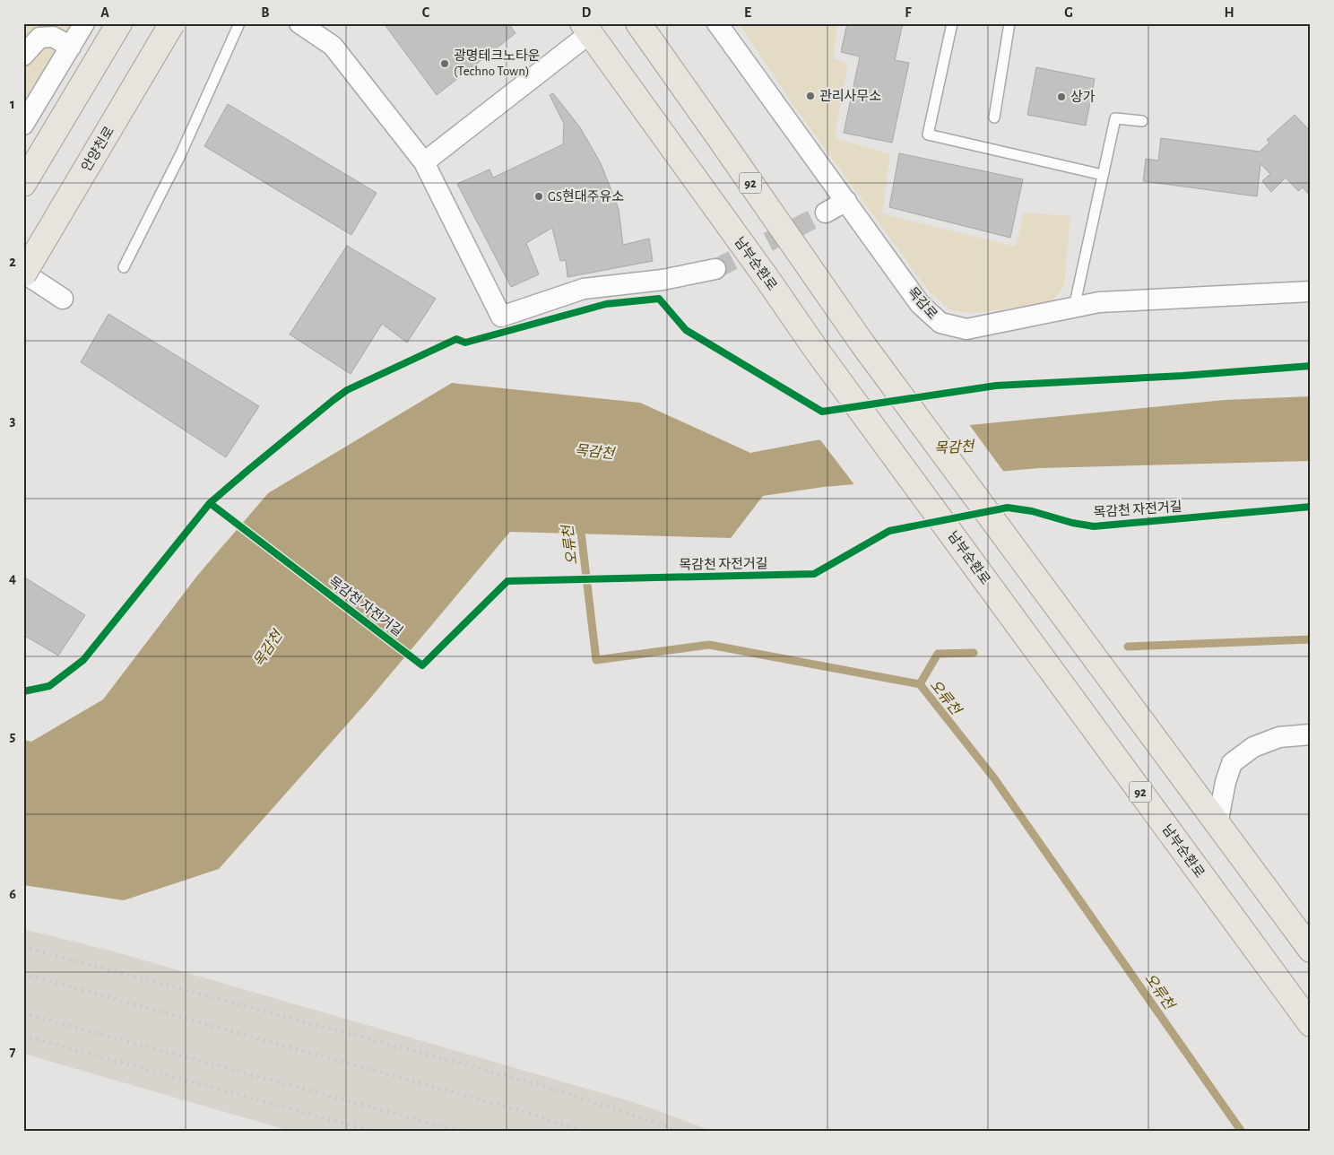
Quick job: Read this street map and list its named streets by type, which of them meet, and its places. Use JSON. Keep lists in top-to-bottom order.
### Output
{
  "streets": {
    "main road": ["안양천로", "92", "남부순환로"],
    "street": ["목감로"],
    "cycle path": ["목감천 자전거길"]
  },
  "water": ["목감천", "오류천"],
  "places": [
    "광명테크노타운 (Techno Town)",
    "관리사무소",
    "상가",
    "GS현대주유소"
  ],
  "grid": {
    "columns": [
      "A",
      "B",
      "C",
      "D",
      "E",
      "F",
      "G",
      "H"
    ],
    "rows": [
      "1",
      "2",
      "3",
      "4",
      "5",
      "6",
      "7"
    ]
  }
}
